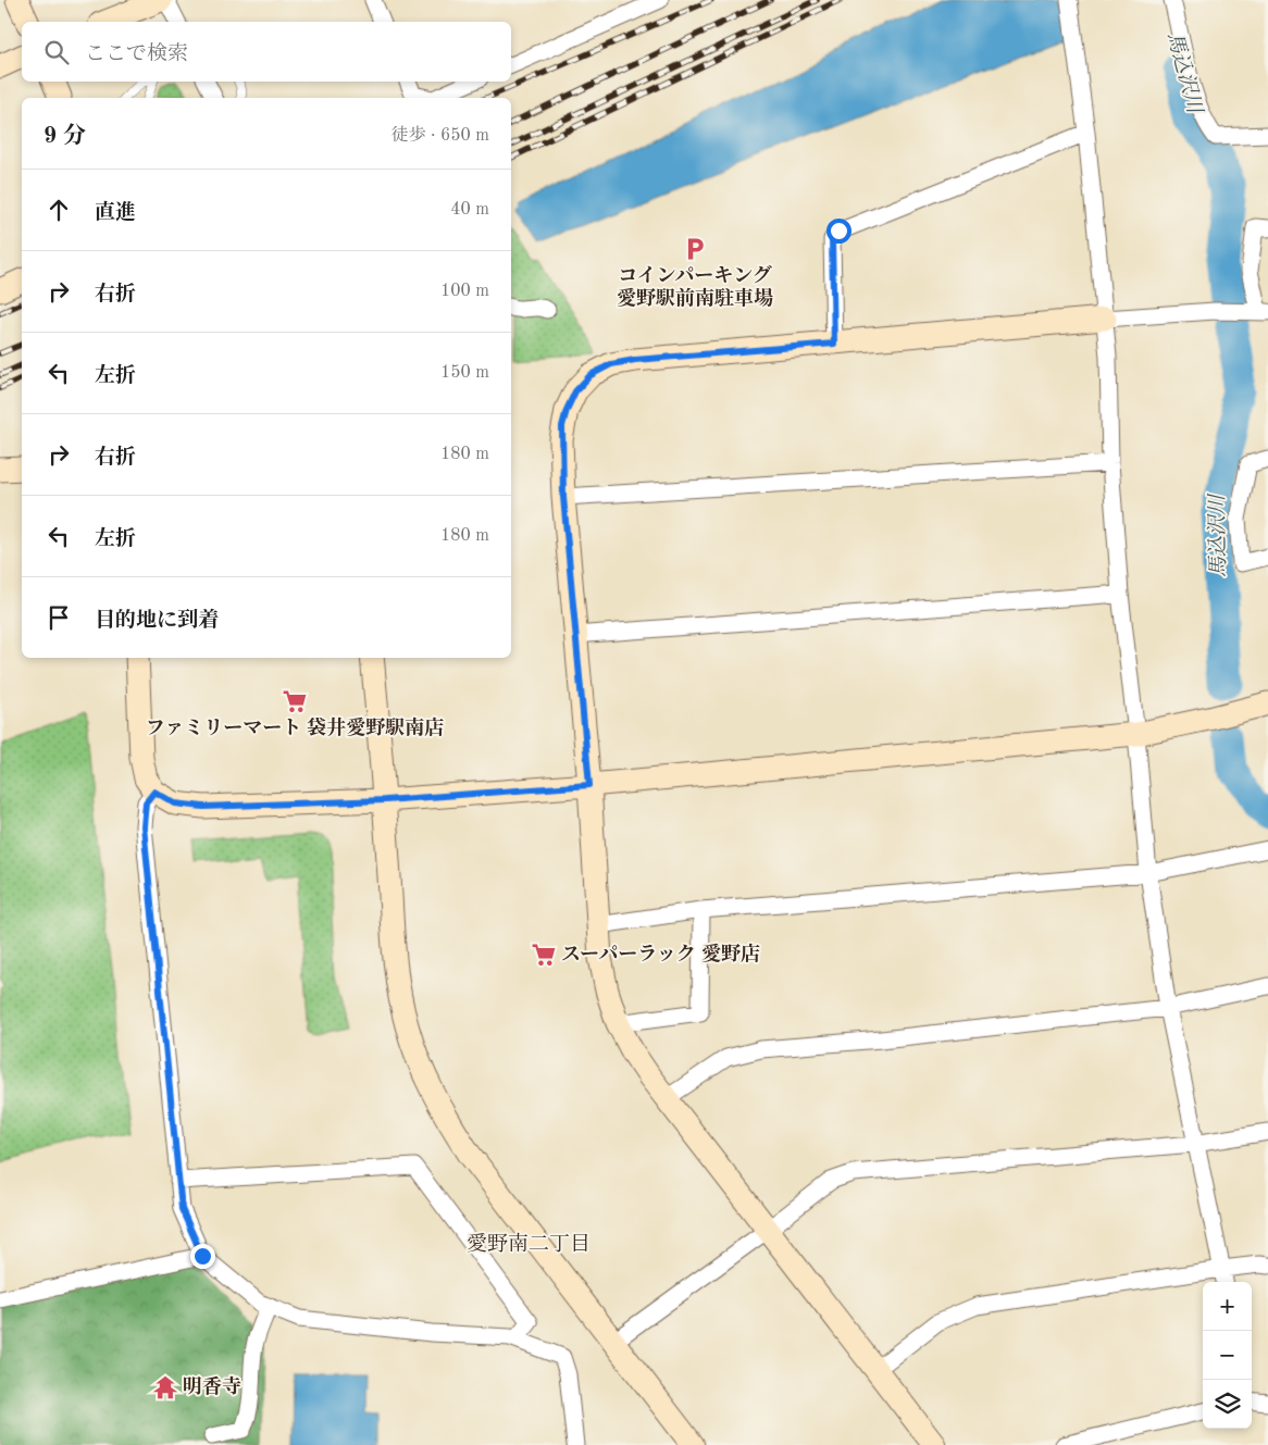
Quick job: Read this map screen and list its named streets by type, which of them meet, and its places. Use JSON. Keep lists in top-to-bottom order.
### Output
{
  "districts": ["愛野南二丁目"],
  "water": ["馬込沢川"],
  "places": {
    "parking": ["コインパーキング 愛野駅前南駐車場"],
    "supermarket": ["ファミリーマート 袋井愛野駅南店", "スーパーラック 愛野店"],
    "temple": ["明香寺"]
  },
  "page": {
    "search": "ここで検索",
    "heading": ["9 分", "徒歩 · 650 m"],
    "list": [
      ["直進", "40 m"],
      ["右折", "100 m"],
      ["左折", "150 m"],
      ["右折", "180 m"],
      ["左折", "180 m"],
      "目的地に到着"
    ],
    "map_buttons": ["+", "−"]
  }
}
